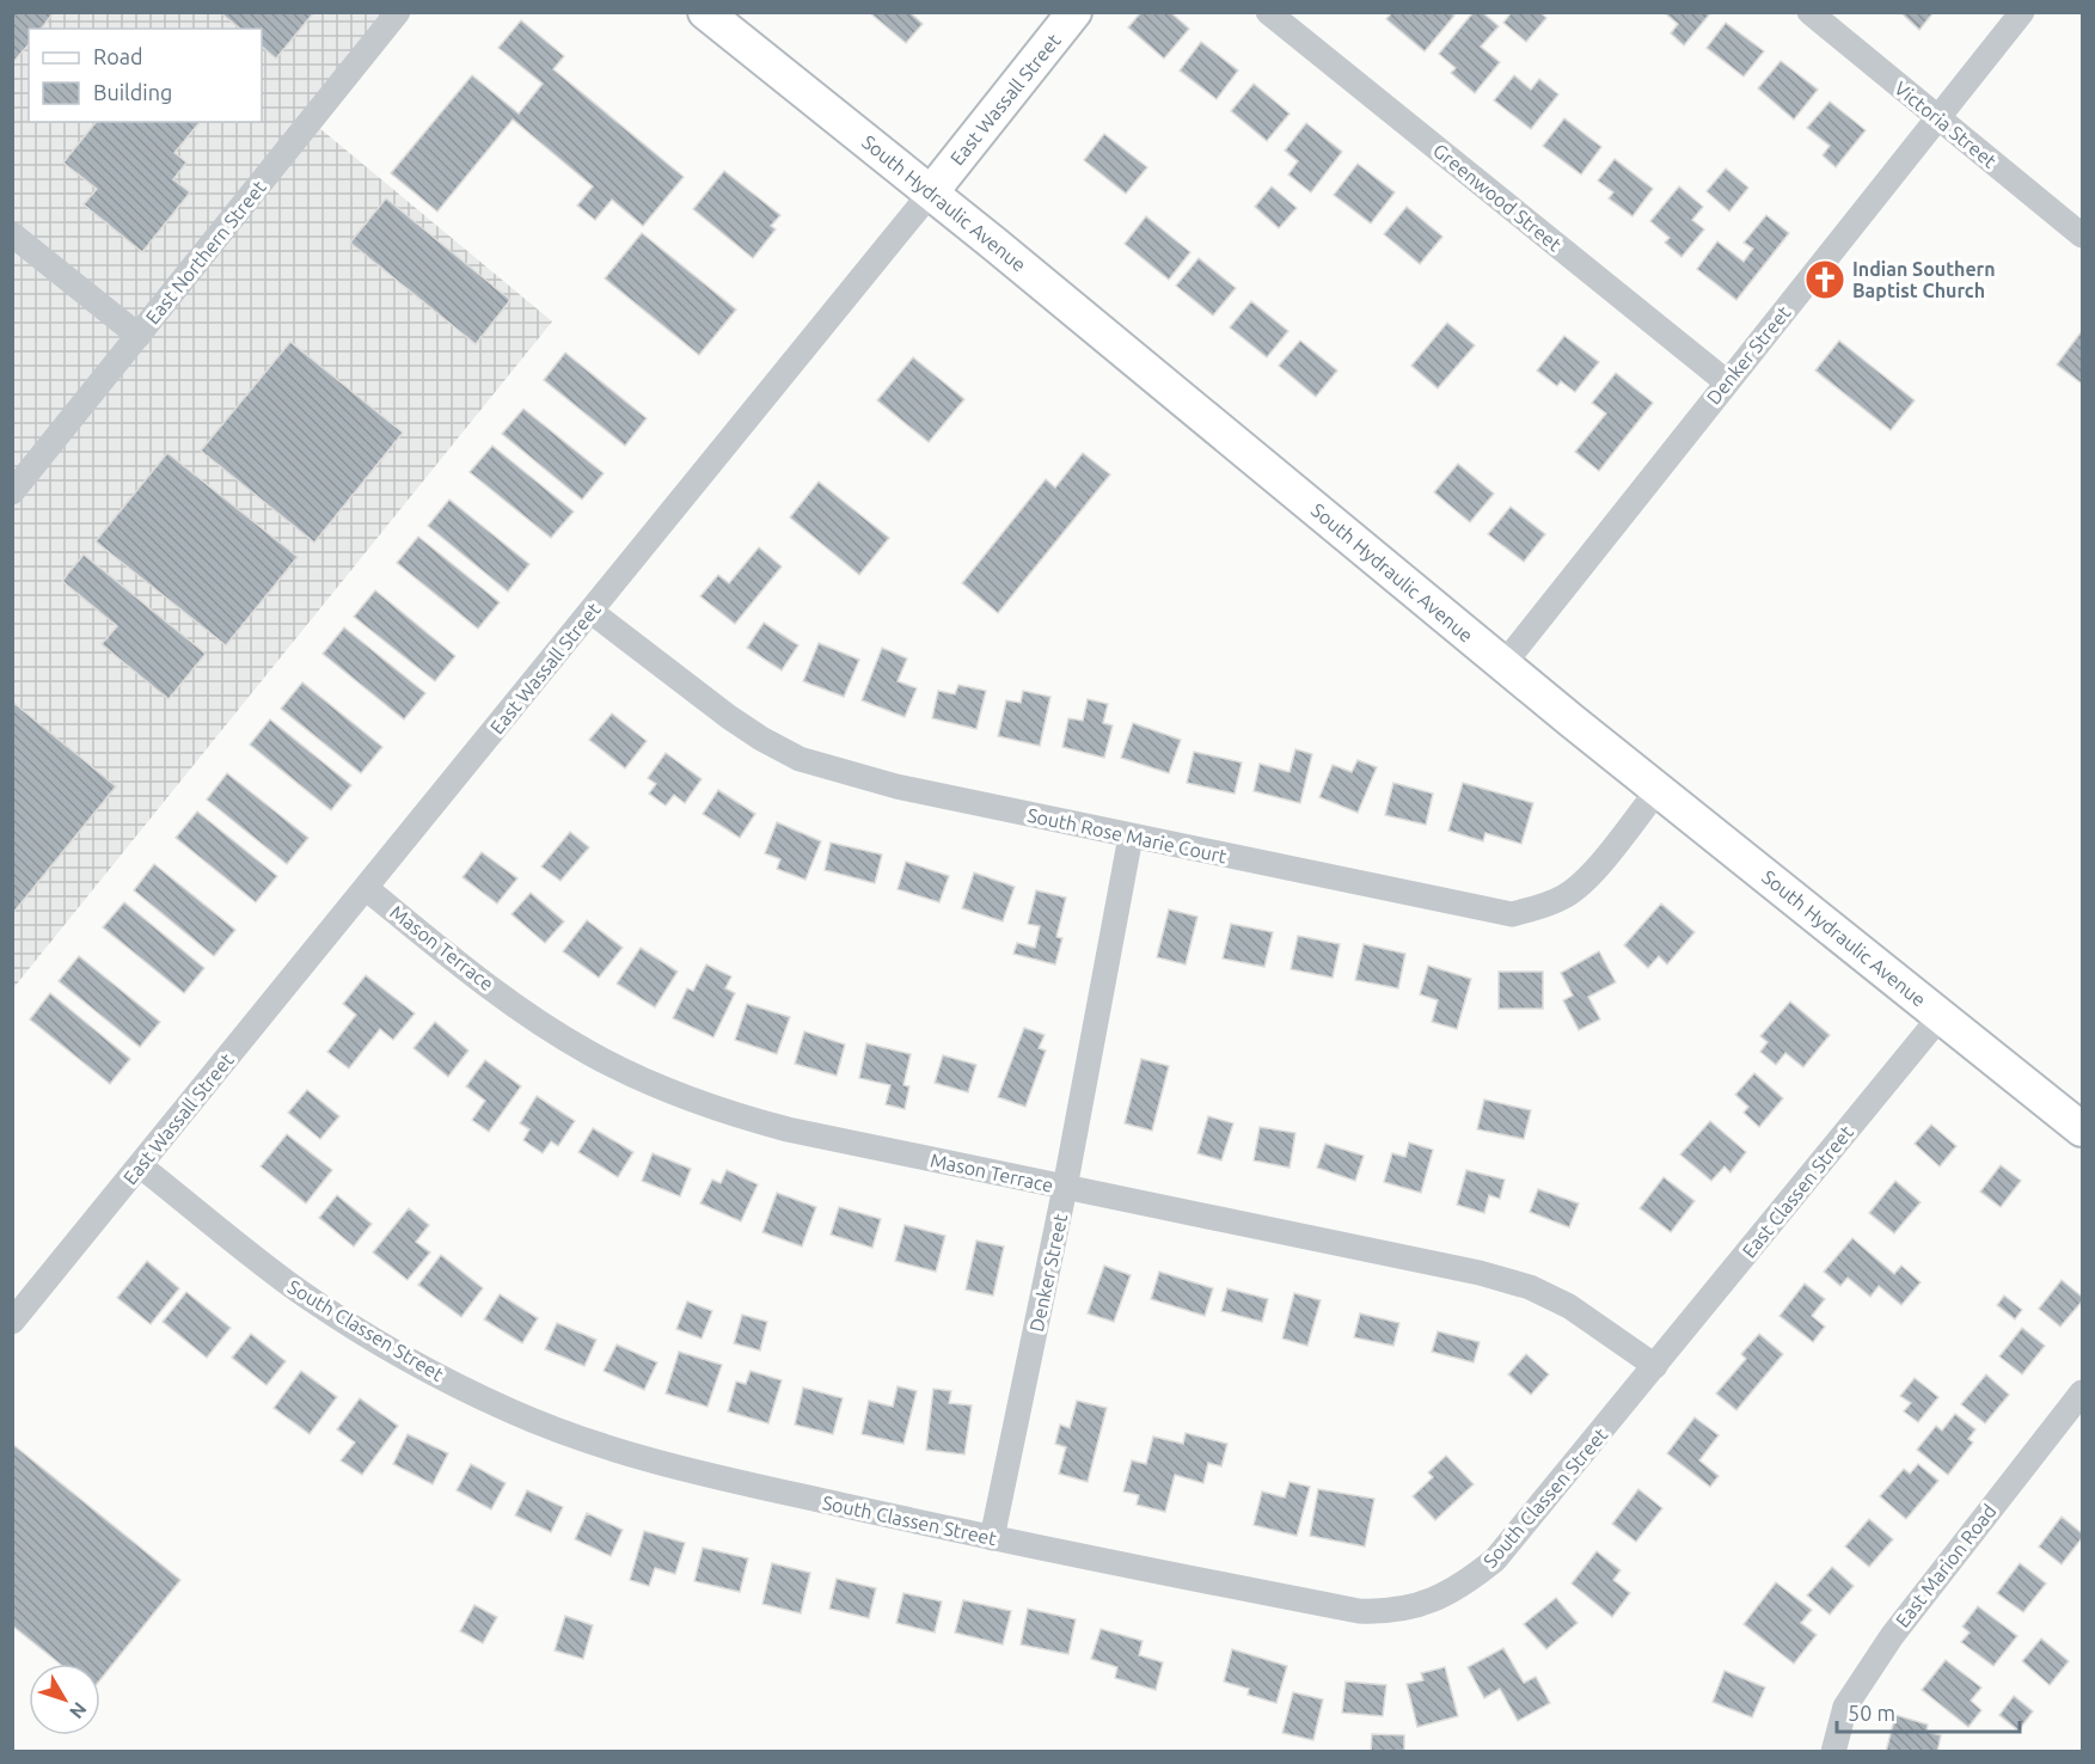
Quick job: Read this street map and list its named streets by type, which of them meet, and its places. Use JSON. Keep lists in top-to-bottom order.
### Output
{
  "streets": {
    "street": [
      "East Wassall Street",
      "Victoria Street",
      "Greenwood Street",
      "South Hydraulic Avenue",
      "East Northern Street",
      "Denker Street",
      "South Rose Marie Court",
      "Mason Terrace",
      "East Classen Street",
      "South Classen Street",
      "East Marion Road"
    ]
  },
  "crossings": [
    ["East Wassall Street", "South Hydraulic Avenue"],
    ["East Wassall Street", "South Rose Marie Court"],
    ["East Wassall Street", "Mason Terrace"],
    ["East Wassall Street", "South Classen Street"],
    ["Victoria Street", "Denker Street"],
    ["Greenwood Street", "Denker Street"],
    ["South Hydraulic Avenue", "Denker Street"],
    ["South Hydraulic Avenue", "South Rose Marie Court"],
    ["South Hydraulic Avenue", "East Classen Street"],
    ["Denker Street", "South Rose Marie Court"],
    ["Denker Street", "Mason Terrace"],
    ["Denker Street", "South Classen Street"],
    ["Mason Terrace", "East Classen Street"],
    ["Mason Terrace", "South Classen Street"],
    ["East Classen Street", "South Classen Street"]
  ],
  "places": {
    "church": ["Indian Southern Baptist Church"]
  },
  "legend": ["Road", "Building"],
  "scale_bar": "50 m",
  "north": "bottom right"
}
